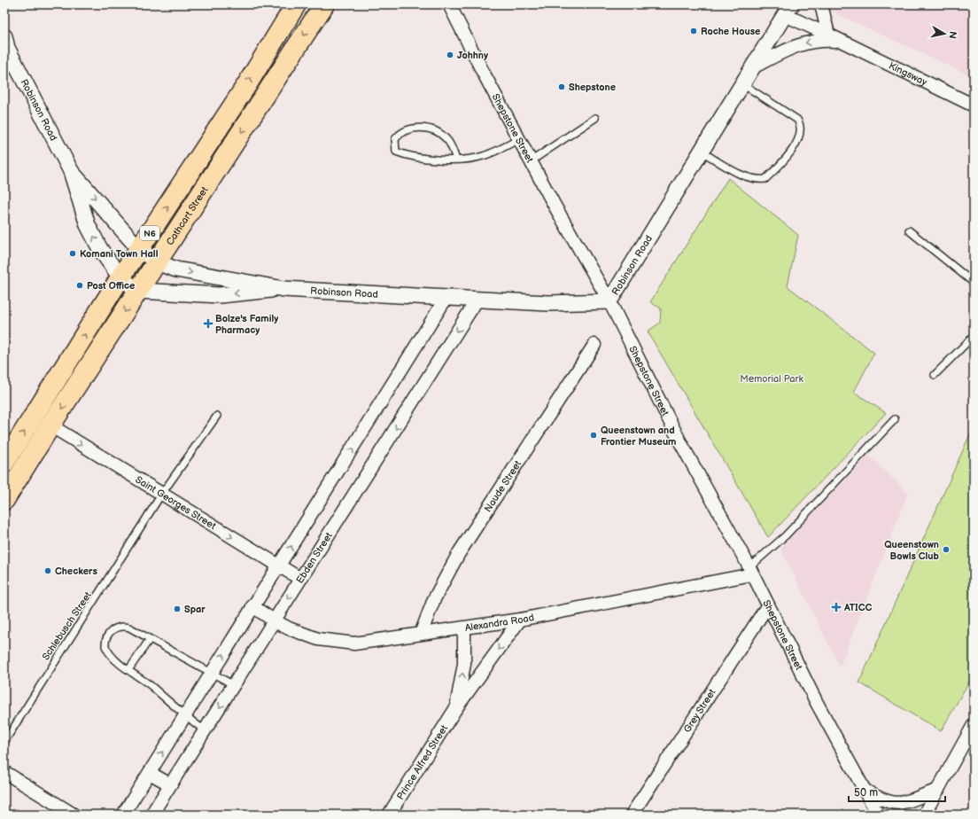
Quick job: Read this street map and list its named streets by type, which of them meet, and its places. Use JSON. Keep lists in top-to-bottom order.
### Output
{
  "streets": {
    "highway": ["Cathcart Street", "N6"],
    "street": [
      "Kingsway",
      "Robinson Road",
      "Shepstone Street",
      "Naude Street",
      "Saint Georges Street",
      "Ebden Street",
      "Alexandra Road",
      "Grey Street",
      "Prince Alfred Street"
    ],
    "lane": ["Schlebusch Street"]
  },
  "crossings": [
    ["Kingsway", "Robinson Road"],
    ["Robinson Road", "Shepstone Street"],
    ["Robinson Road", "Cathcart Street"],
    ["Robinson Road", "N6"],
    ["Robinson Road", "Ebden Street"],
    ["Shepstone Street", "Alexandra Road"],
    ["Shepstone Street", "Grey Street"],
    ["Cathcart Street", "Saint Georges Street"],
    ["Naude Street", "Alexandra Road"],
    ["Saint Georges Street", "Ebden Street"],
    ["Saint Georges Street", "Schlebusch Street"],
    ["Ebden Street", "Alexandra Road"],
    ["Alexandra Road", "Prince Alfred Street"]
  ],
  "one_way": ["Saint Georges Street"],
  "parks": ["Memorial Park"],
  "places": {
    "other": [
      "Roche House",
      "Johhny",
      "Shepstone",
      "Komani Town Hall",
      "Post Office",
      "Queenstown and Frontier Museum",
      "Queenstown Bowls Club",
      "Checkers",
      "Spar"
    ],
    "health": ["Bolze's Family Pharmacy", "ATICC"]
  },
  "scale_bar": "50 m",
  "north": "right"
}
